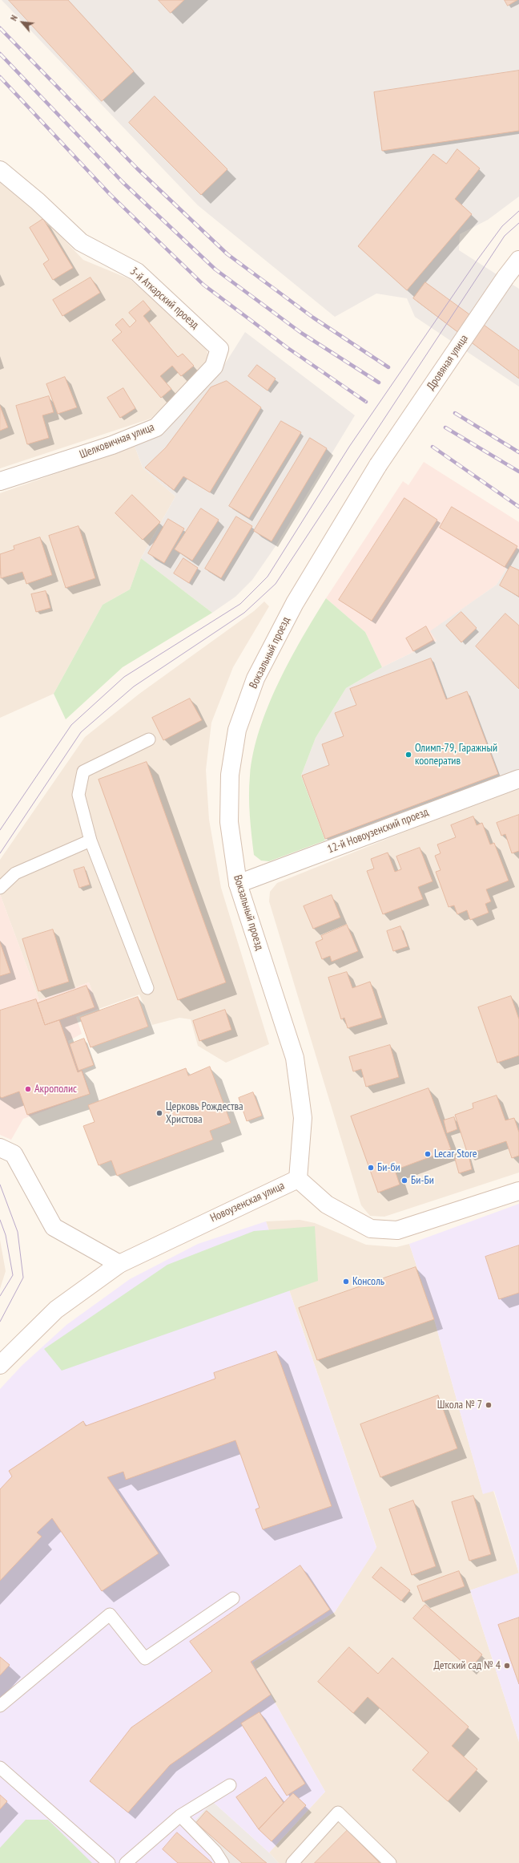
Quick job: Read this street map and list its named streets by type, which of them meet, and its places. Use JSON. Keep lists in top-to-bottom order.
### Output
{
  "streets": {
    "main road": [
      "3-й Аткарский проезд",
      "Дровяная улица",
      "Шелковичная улица",
      "Вокзальный проезд",
      "12-й Новоузенский проезд",
      "Новоузенская улица"
    ]
  },
  "crossings": [
    ["3-й Аткарский проезд", "Шелковичная улица"],
    ["Дровяная улица", "Вокзальный проезд"],
    ["Вокзальный проезд", "12-й Новоузенский проезд"],
    ["Вокзальный проезд", "Новоузенская улица"]
  ],
  "places": [
    "Олимп-79, Гаражный кооператив",
    "Акрополис",
    "Церковь Рождества Христова",
    "Lecar Store",
    "Би-би",
    "Би-Би",
    "Консоль",
    "Школа № 7",
    "Детский сад № 4"
  ],
  "north": "top left"
}
